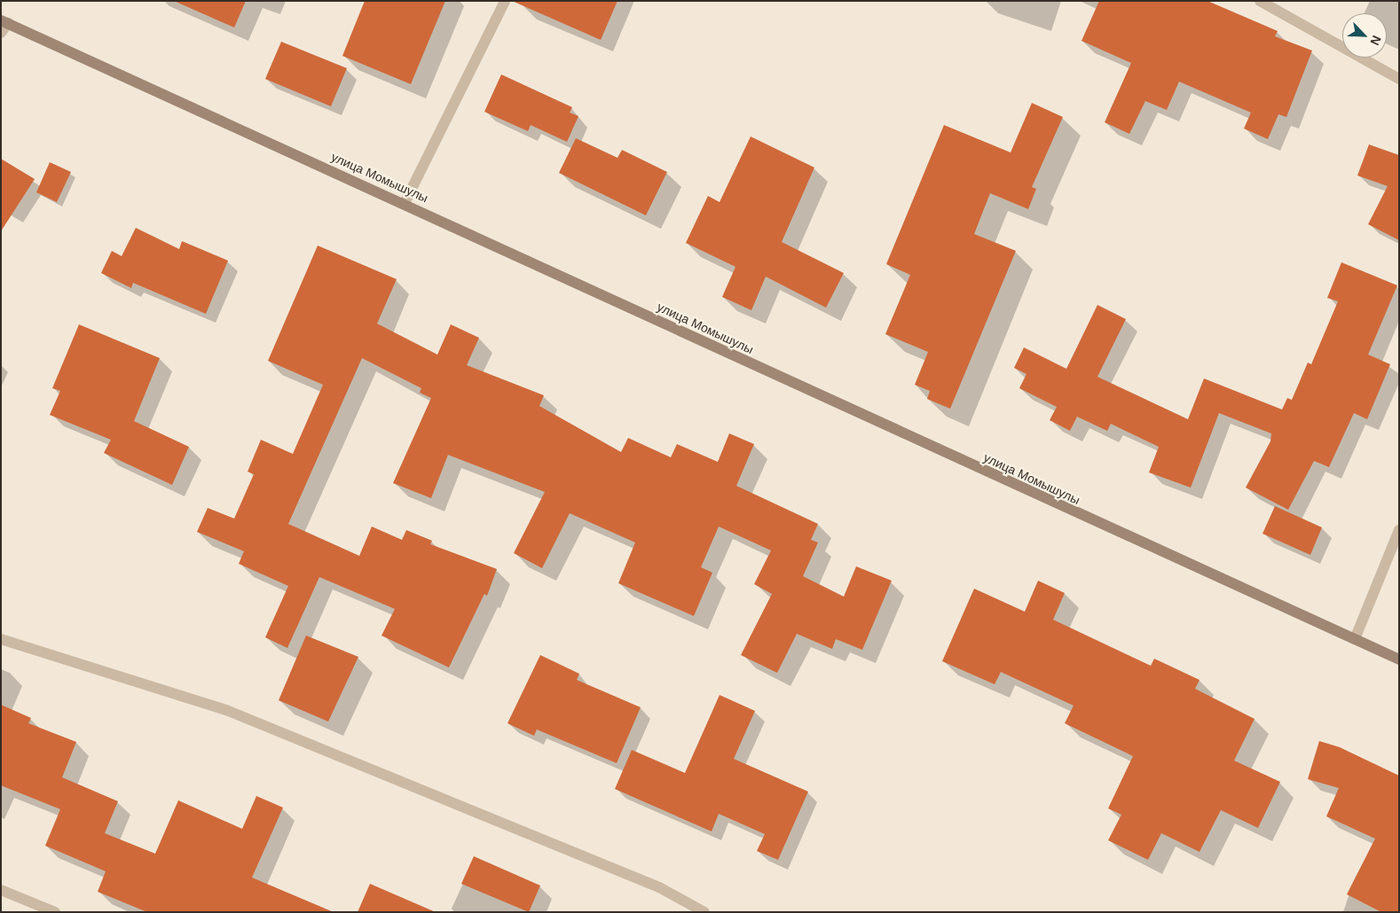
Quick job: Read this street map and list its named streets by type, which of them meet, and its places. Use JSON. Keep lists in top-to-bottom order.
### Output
{
  "streets": {
    "street": ["улица Момышулы"]
  },
  "north": "bottom right"
}
